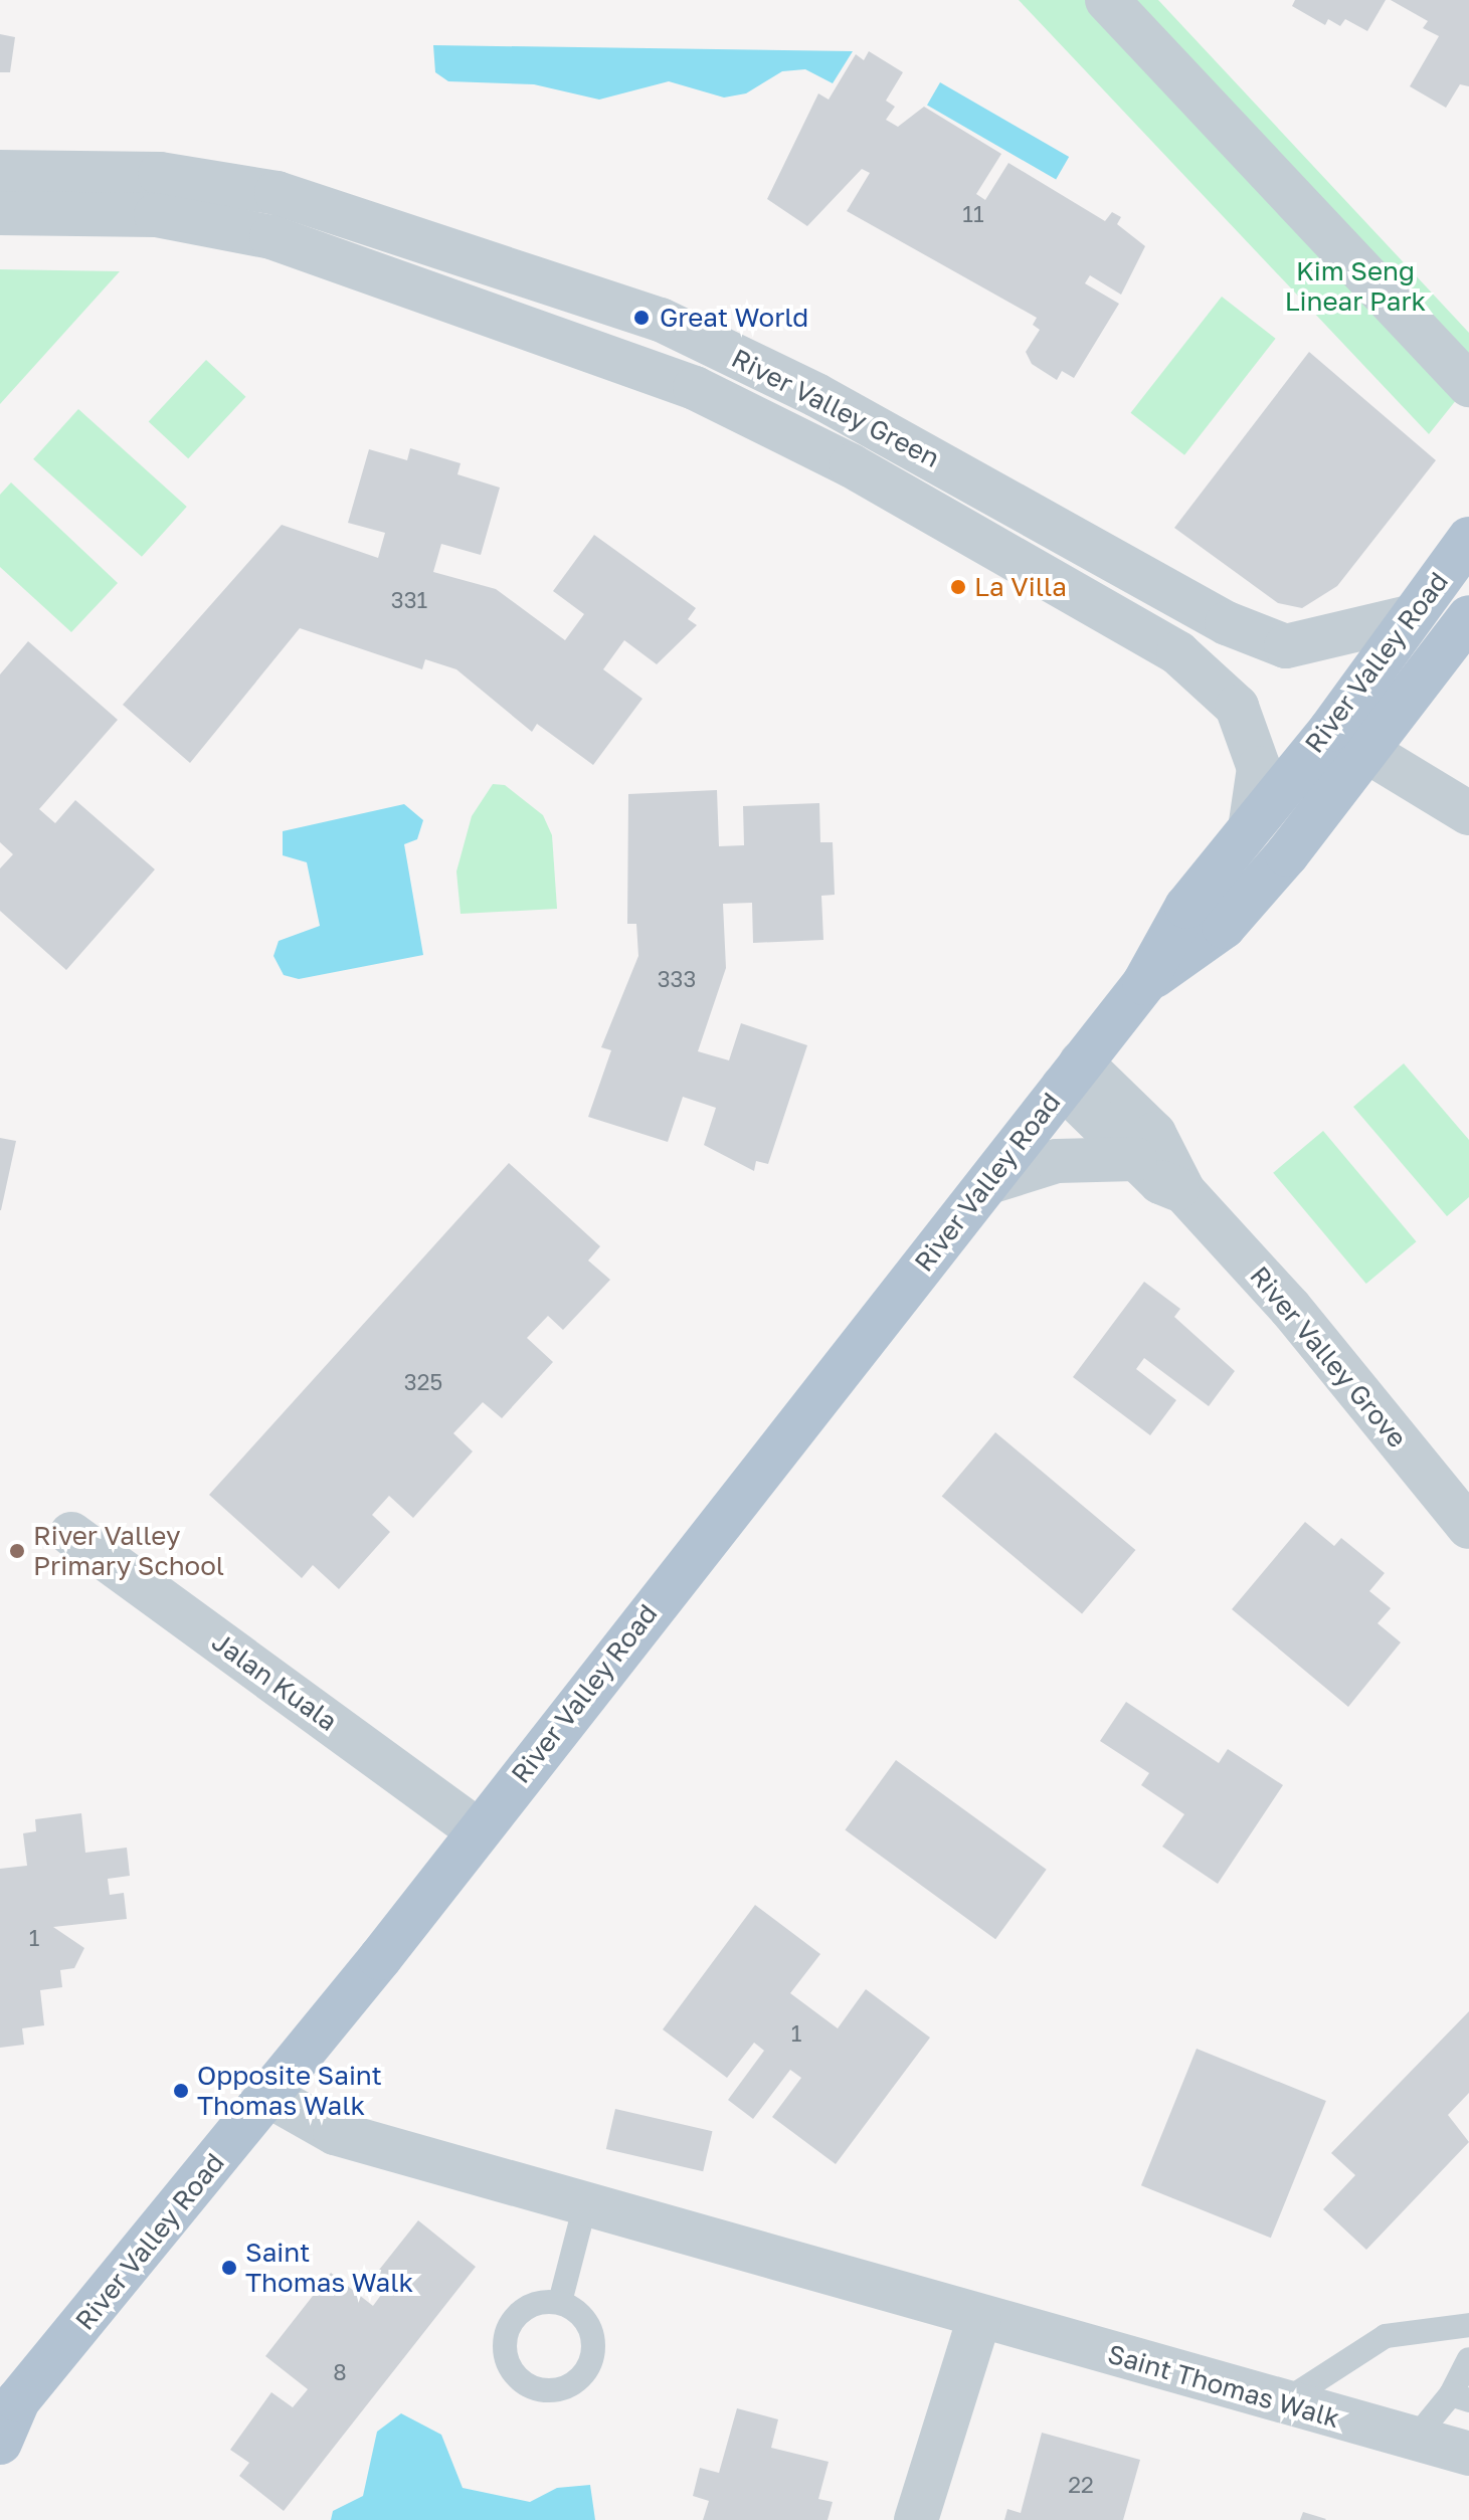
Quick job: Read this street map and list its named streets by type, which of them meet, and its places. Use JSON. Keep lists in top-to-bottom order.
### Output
{
  "streets": {
    "main road": ["River Valley Road"],
    "street": [
      "River Valley Green",
      "River Valley Grove",
      "Jalan Kuala",
      "Saint Thomas Walk"
    ]
  },
  "crossings": [
    ["River Valley Green", "River Valley Road"],
    ["River Valley Road", "River Valley Grove"],
    ["River Valley Road", "Jalan Kuala"],
    ["River Valley Road", "Saint Thomas Walk"]
  ],
  "parks": ["Kim Seng Linear Park"],
  "places": [
    "Great World",
    "La Villa",
    "River Valley Primary School",
    "Opposite Saint Thomas Walk",
    "Saint Thomas Walk"
  ],
  "house_numbers": [
    "11",
    "331",
    "333",
    "325",
    "1",
    "1",
    "8",
    "22"
  ]
}
